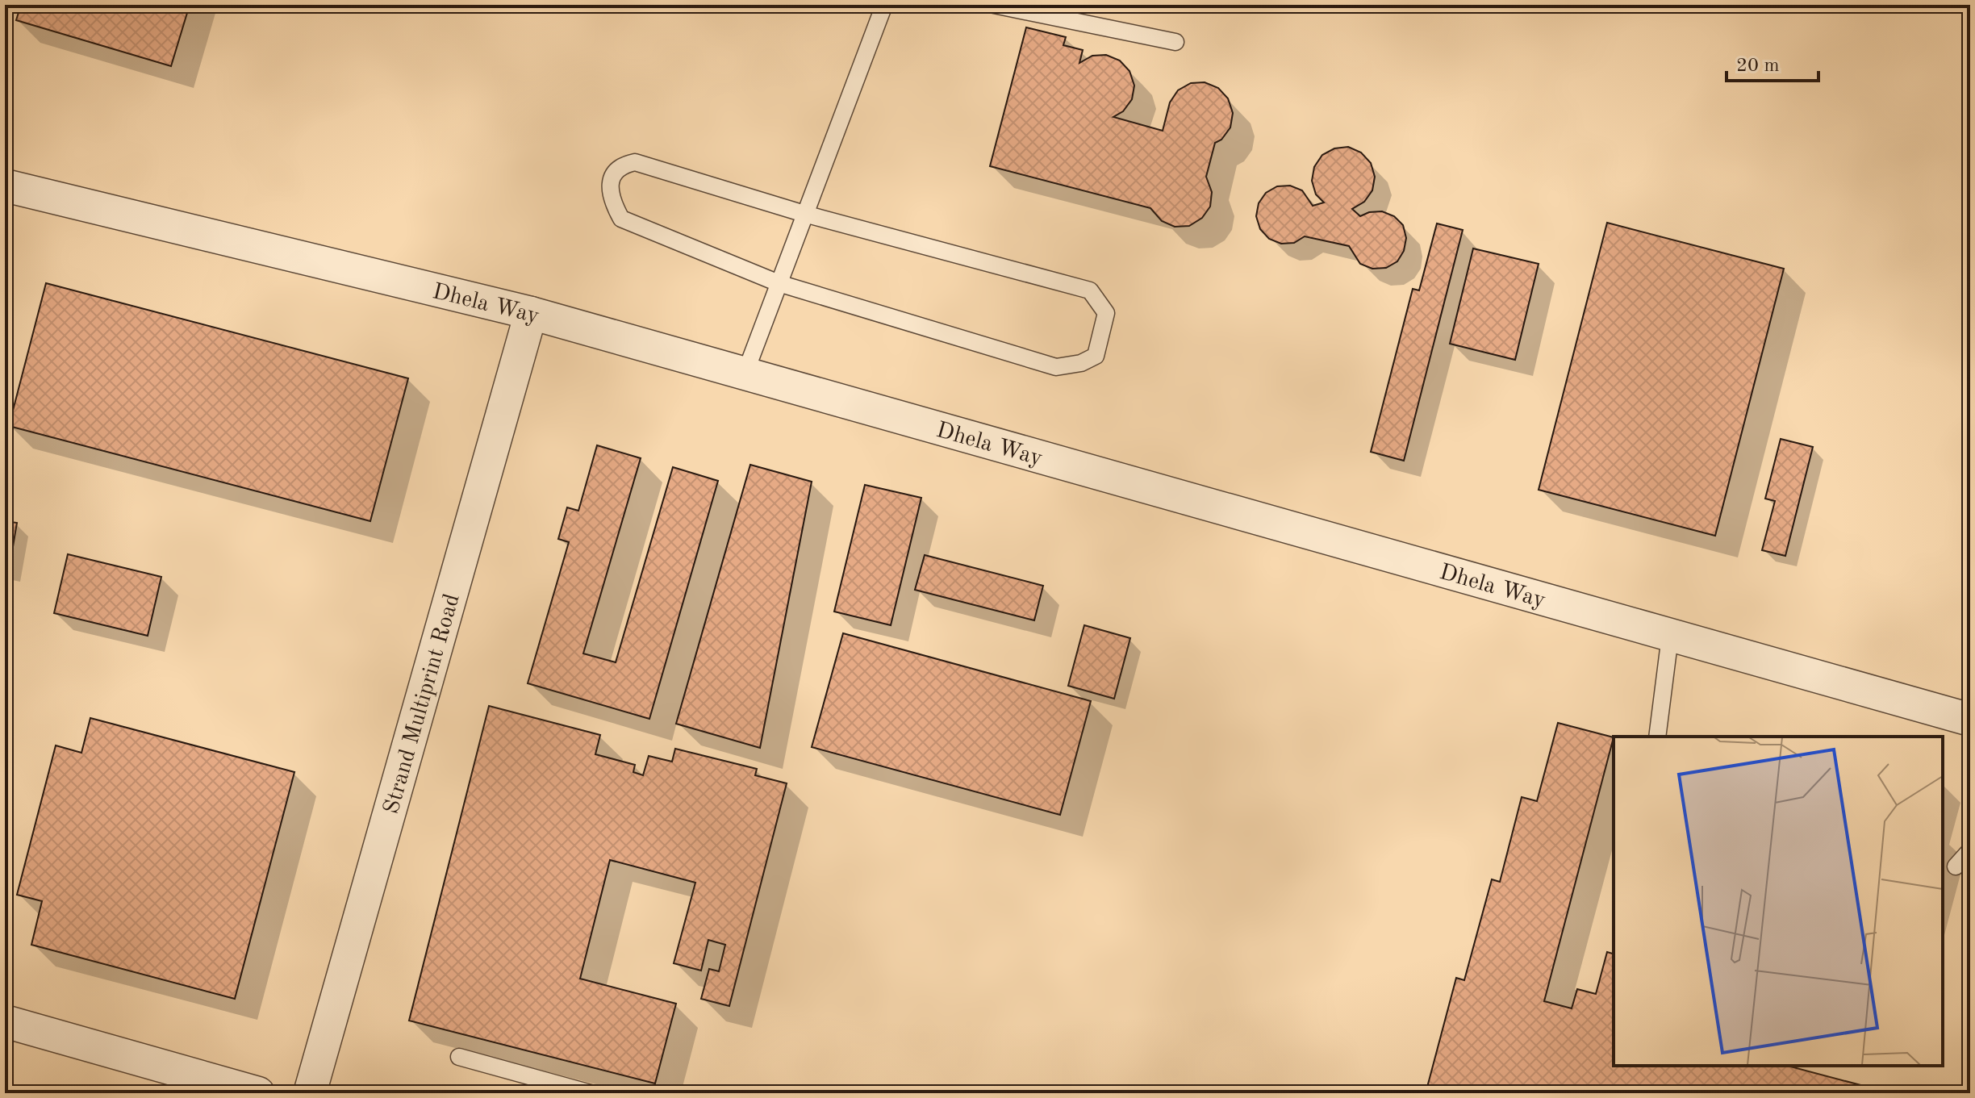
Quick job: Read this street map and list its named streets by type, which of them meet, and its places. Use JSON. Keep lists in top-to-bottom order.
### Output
{
  "streets": {
    "street": ["Dhela Way", "Strand Multiprint Road"]
  },
  "crossings": [
    ["Dhela Way", "Strand Multiprint Road"]
  ],
  "scale_bar": "20 m"
}
